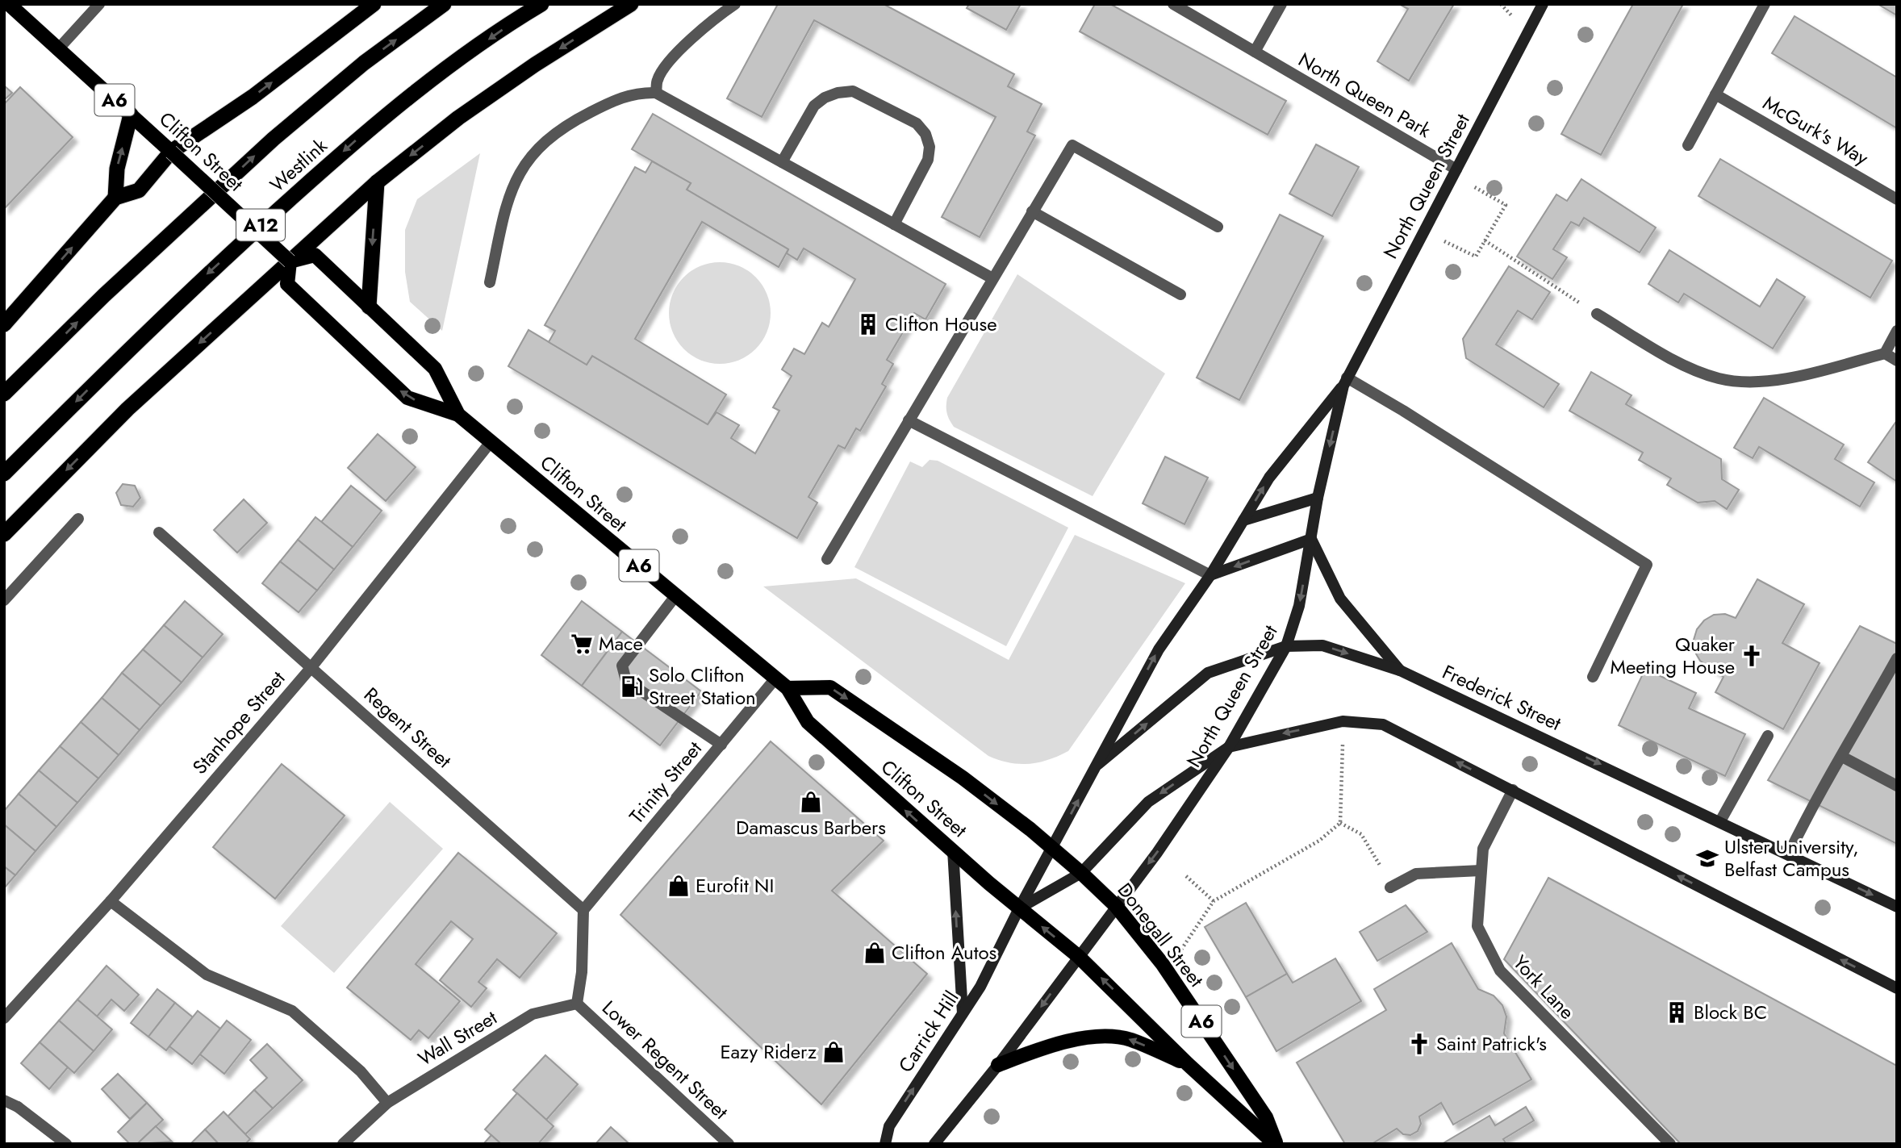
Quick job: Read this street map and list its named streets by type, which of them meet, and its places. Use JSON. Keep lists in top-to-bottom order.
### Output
{
  "streets": {
    "highway": ["Westlink", "A12"],
    "main road": [
      "A6",
      "Clifton Street",
      "North Queen Street",
      "Frederick Street",
      "Donegall Street",
      "Carrick Hill"
    ],
    "street": [
      "North Queen Park",
      "McGurk's Way",
      "Stanhope Street",
      "Regent Street",
      "Trinity Street",
      "York Lane",
      "Wall Street",
      "Lower Regent Street"
    ]
  },
  "crossings": [
    ["North Queen Park", "North Queen Street"],
    ["Clifton Street", "North Queen Street"],
    ["Clifton Street", "Stanhope Street"],
    ["Clifton Street", "Trinity Street"],
    ["Clifton Street", "Donegall Street"],
    ["Clifton Street", "Carrick Hill"],
    ["North Queen Street", "Frederick Street"],
    ["North Queen Street", "Donegall Street"],
    ["North Queen Street", "Carrick Hill"],
    ["Stanhope Street", "Regent Street"],
    ["Regent Street", "Trinity Street"],
    ["Donegall Street", "Carrick Hill"],
    ["Wall Street", "Lower Regent Street"]
  ],
  "places": {
    "building": ["Clifton House", "Block BC"],
    "supermarket": ["Mace"],
    "church": ["Quaker Meeting House", "Saint Patrick's"],
    "fuel station": ["Solo Clifton Street Station"],
    "shop": [
      "Damascus Barbers",
      "Eurofit NI",
      "Clifton Autos",
      "Eazy Riderz"
    ],
    "school or university": ["Ulster University, Belfast Campus"]
  }
}
